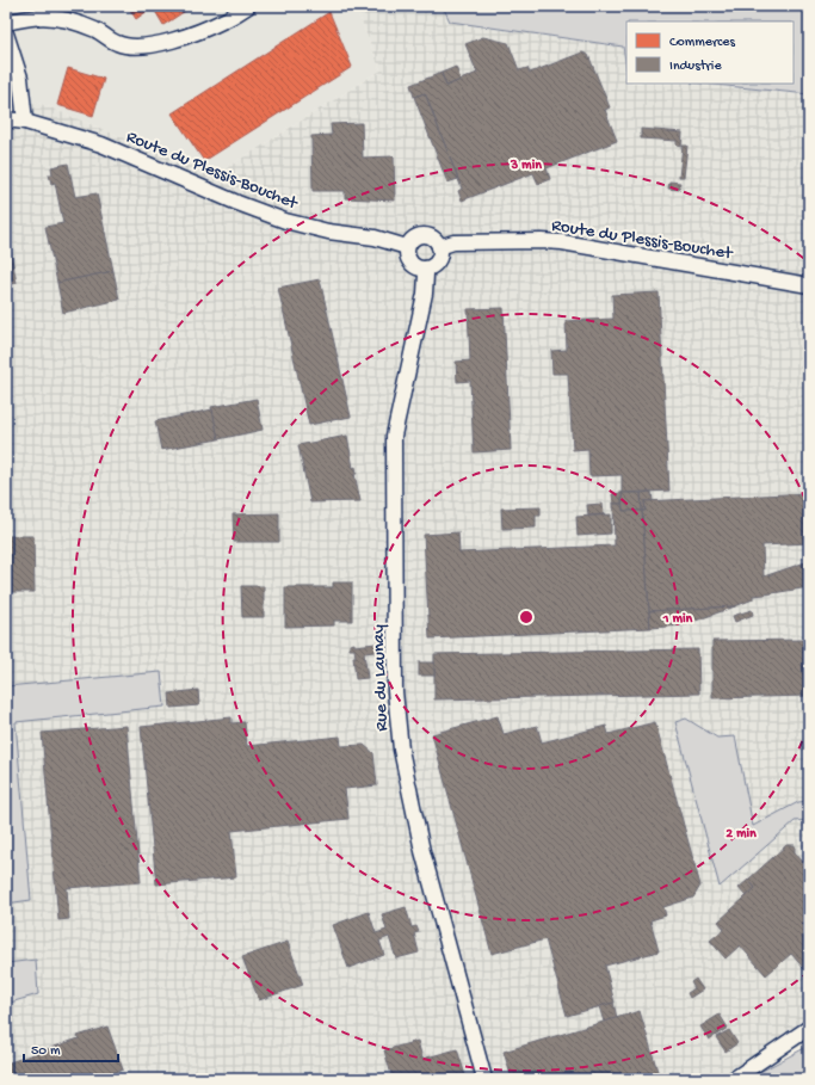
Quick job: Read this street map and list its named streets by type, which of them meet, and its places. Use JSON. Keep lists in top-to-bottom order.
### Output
{
  "streets": {
    "street": ["Route du Plessis-Bouchet", "Rue du Launay"]
  },
  "crossings": [
    ["Route du Plessis-Bouchet", "Rue du Launay"]
  ],
  "legend": ["Commerces", "Industrie"],
  "scale_bar": "50 m",
  "rings": ["3 min", "1 min", "2 min"]
}
